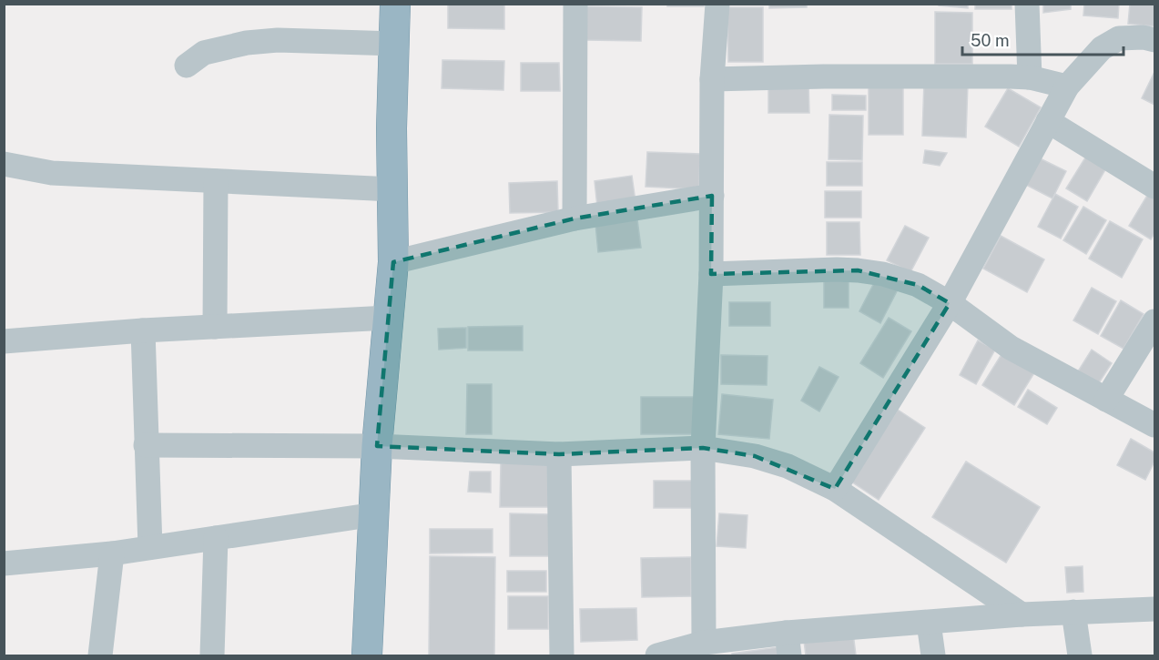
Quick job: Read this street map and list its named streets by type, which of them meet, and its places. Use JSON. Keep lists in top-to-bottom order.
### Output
{
  "scale_bar": "50 m"
}
